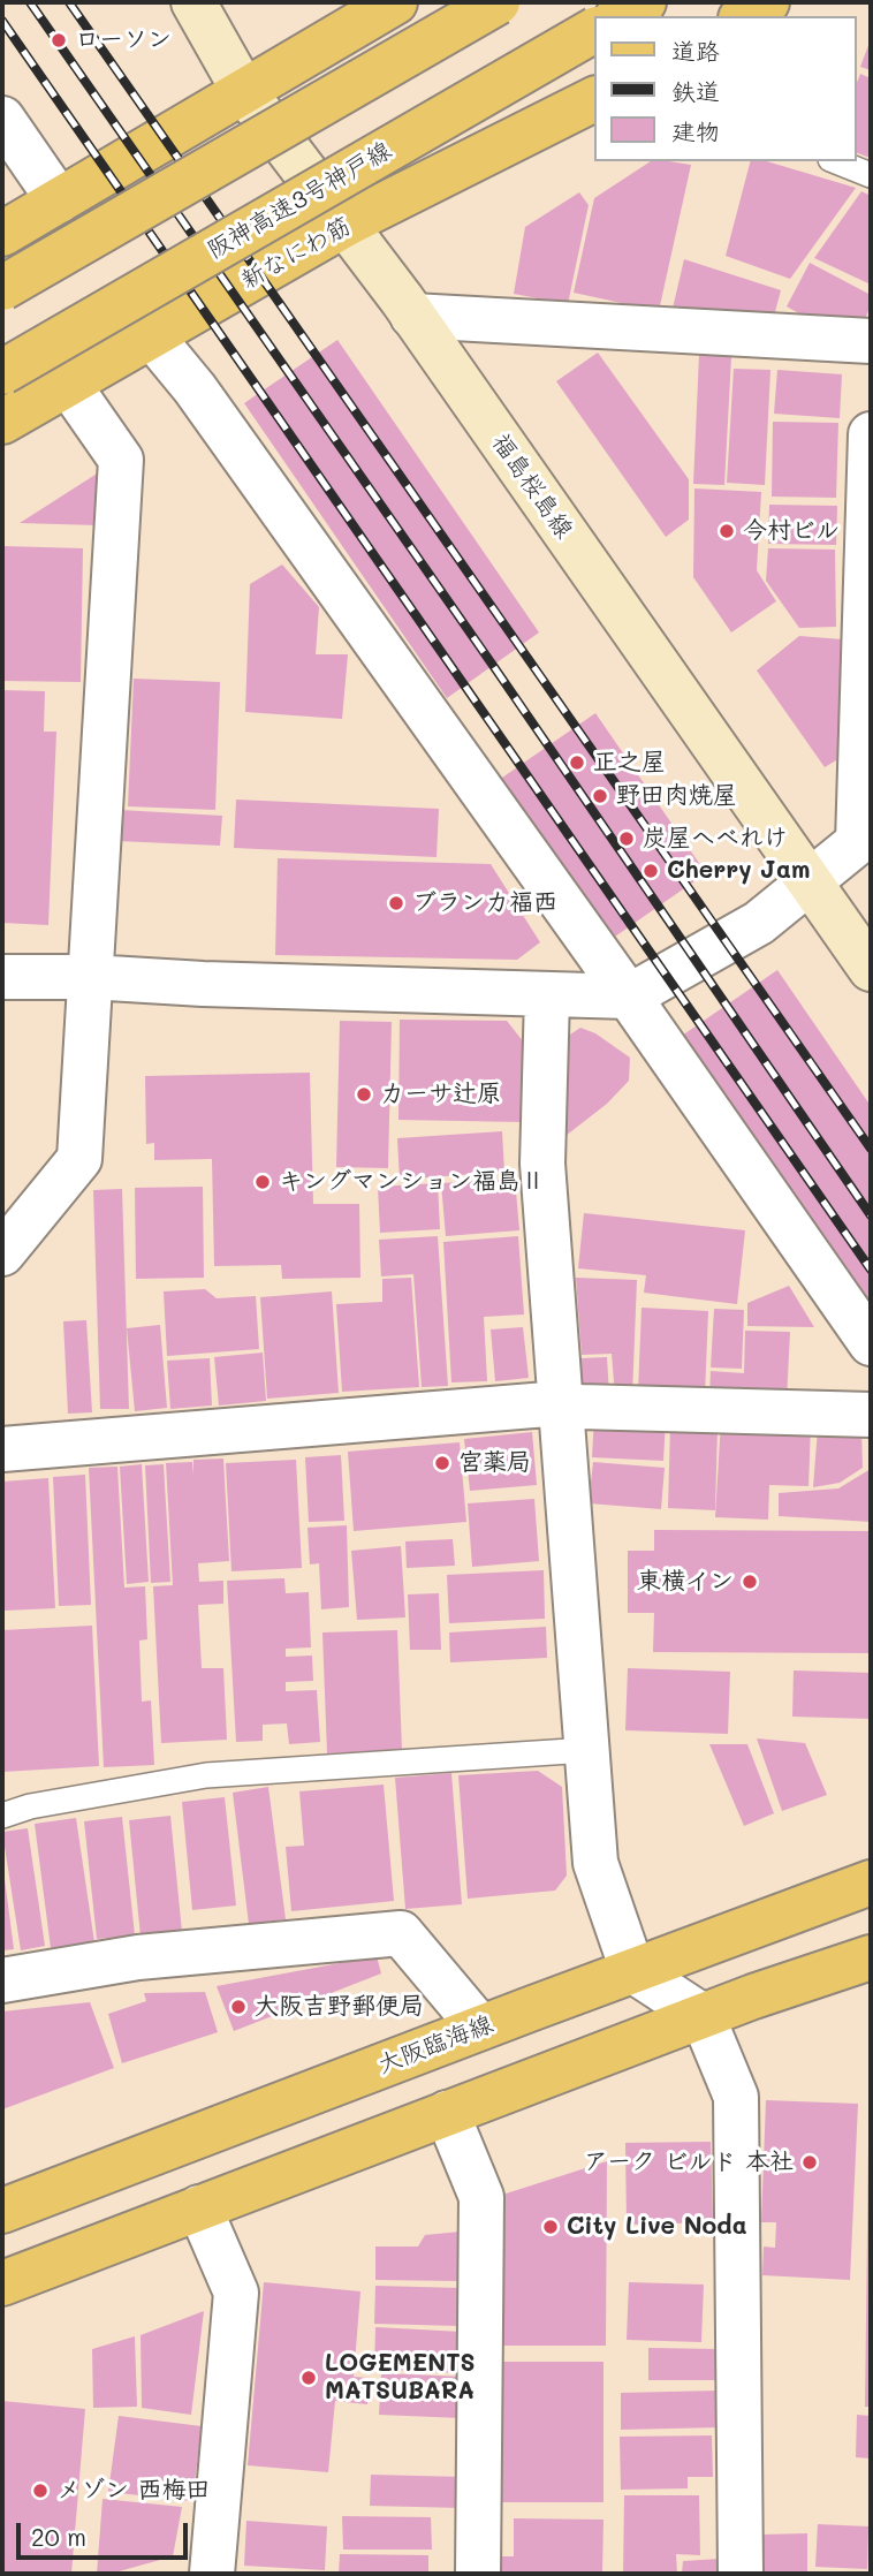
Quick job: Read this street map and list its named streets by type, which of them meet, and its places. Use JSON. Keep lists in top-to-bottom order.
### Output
{
  "streets": {
    "main road": ["阪神高速3号神戸線", "新なにわ筋", "大阪臨海線"],
    "street": ["福島桜島線"]
  },
  "crossings": [
    ["新なにわ筋", "福島桜島線"]
  ],
  "places": [
    "ローソン",
    "今村ビル",
    "正之屋",
    "野田肉焼屋",
    "炭屋へべれけ",
    "Cherry Jam",
    "ブランカ福西",
    "カーサ辻原",
    "キングマンション福島Ⅱ",
    "宮薬局",
    "東横イン",
    "大阪吉野郵便局",
    "アーク ビルド 本社",
    "City Live Noda",
    "LOGEMENTS MATSUBARA",
    "メゾン 西梅田"
  ],
  "legend": ["道路", "鉄道", "建物"],
  "scale_bar": "20 m"
}
